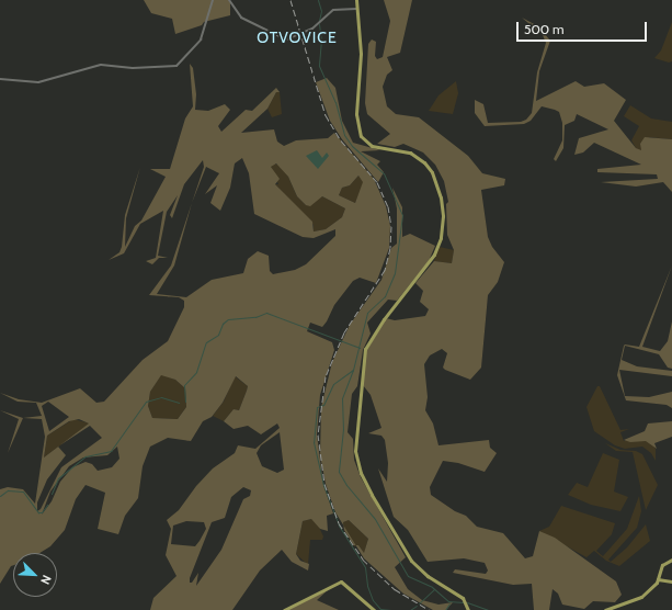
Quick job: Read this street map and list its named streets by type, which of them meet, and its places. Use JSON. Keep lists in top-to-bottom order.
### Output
{
  "districts": ["OTVOVICE"],
  "scale_bar": "500 m",
  "north": "bottom right"
}
